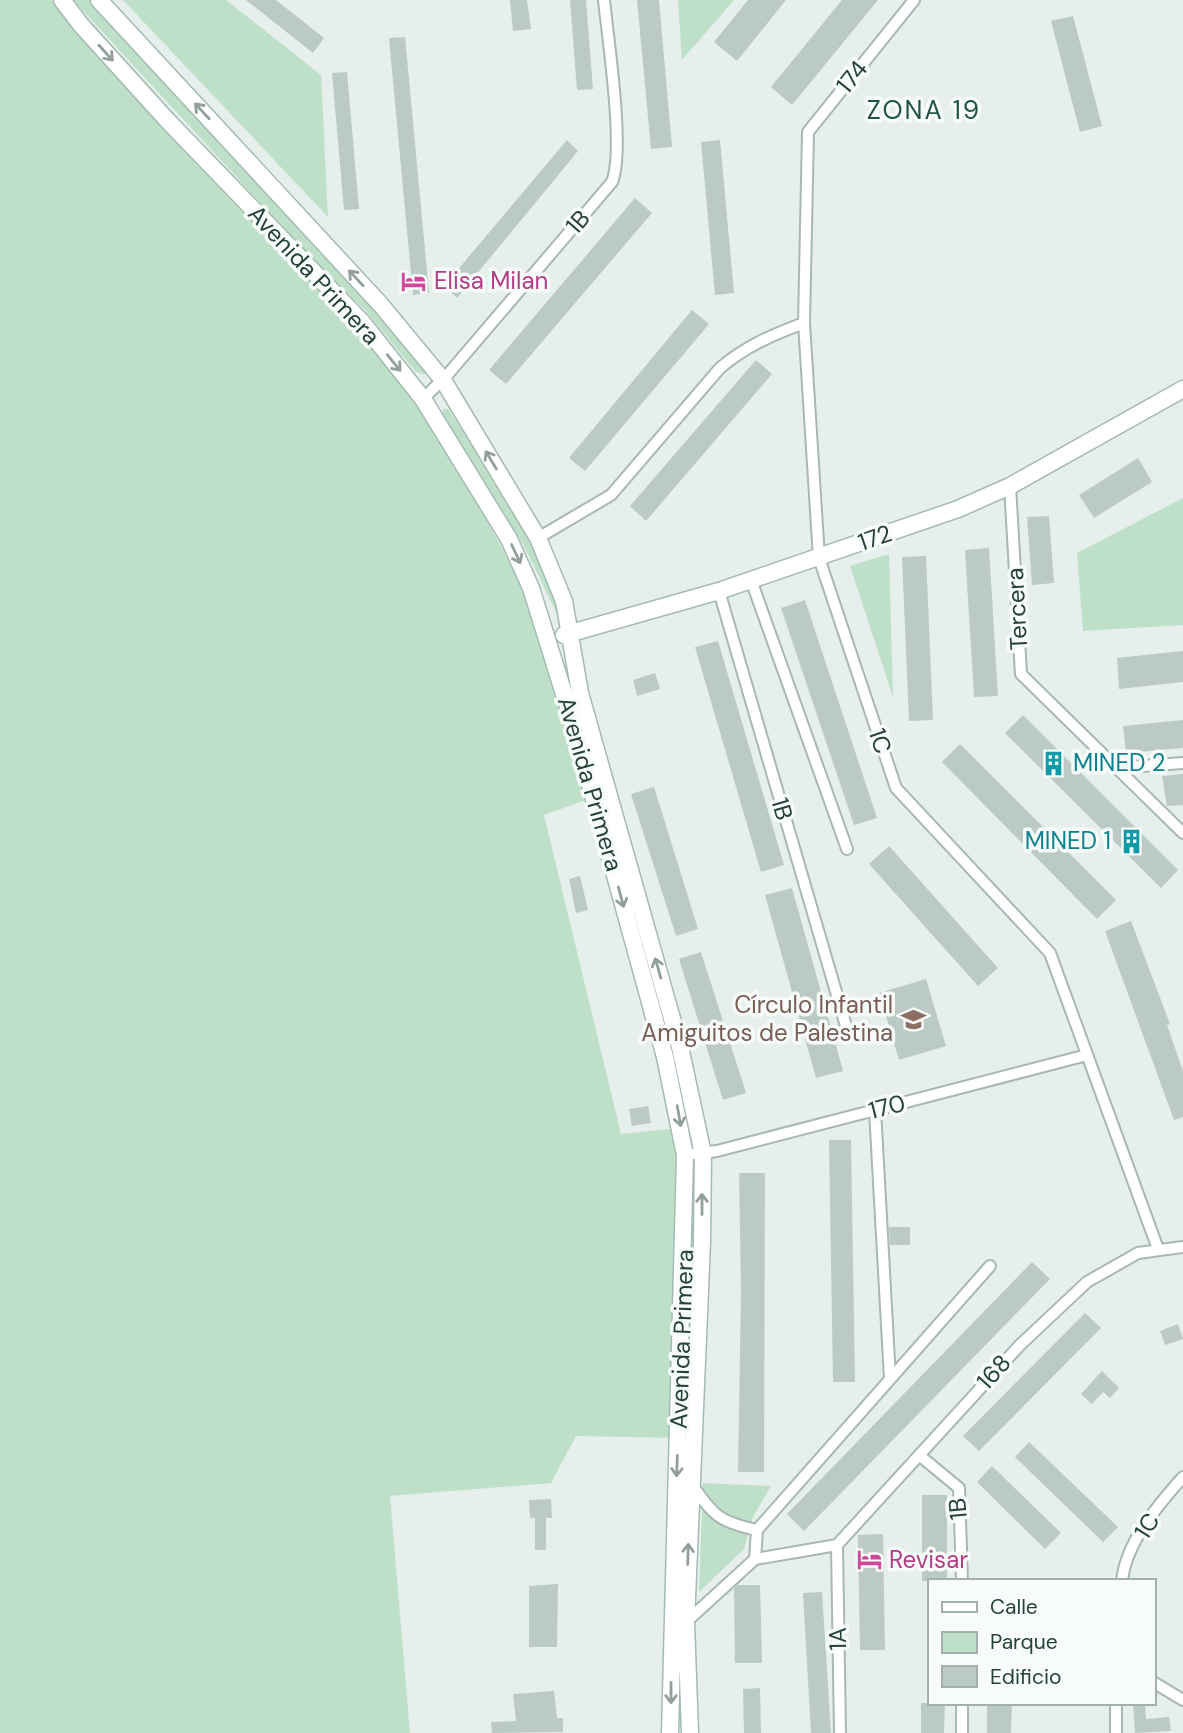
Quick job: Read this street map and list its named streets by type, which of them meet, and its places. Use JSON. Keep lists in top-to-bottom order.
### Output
{
  "streets": {
    "street": [
      "174",
      "1B",
      "Avenida Primera",
      "172",
      "Tercera",
      "1C",
      "170",
      "168",
      "1A"
    ]
  },
  "crossings": [
    ["174", "1C"],
    ["1B", "Avenida Primera"],
    ["1B", "172"],
    ["1B", "168"],
    ["Avenida Primera", "172"],
    ["Avenida Primera", "170"],
    ["172", "Tercera"],
    ["172", "1C"],
    ["1C", "170"],
    ["1C", "168"],
    ["168", "1A"]
  ],
  "districts": ["ZONA 19"],
  "places": {
    "hotel": ["Elisa Milan", "Revisar"],
    "building": ["MINED 2", "MINED 1"],
    "school or university": ["Círculo Infantil Amiguitos de Palestina"]
  },
  "legend": ["Calle", "Parque", "Edificio"]
}
